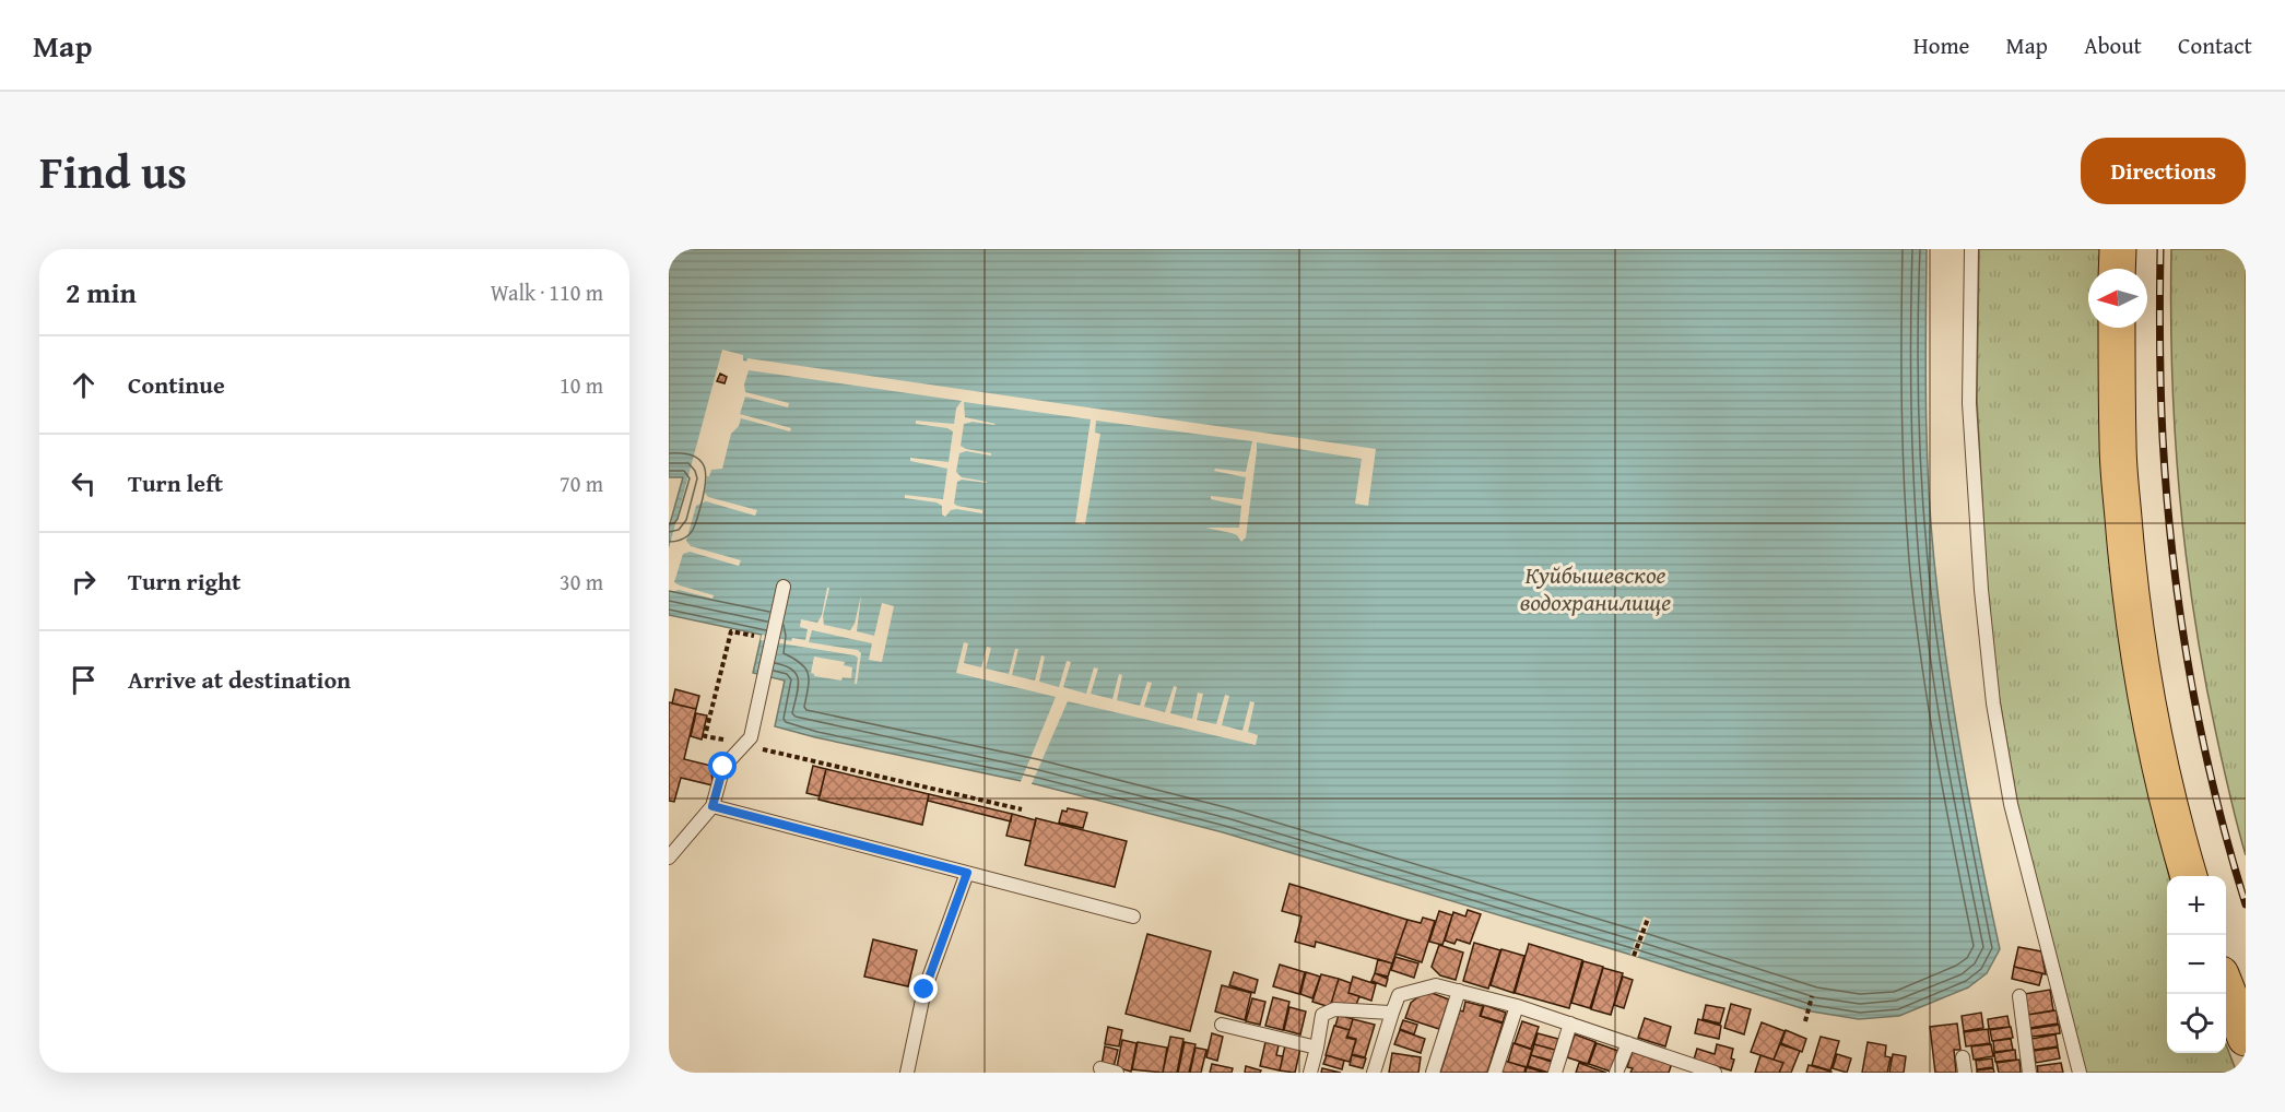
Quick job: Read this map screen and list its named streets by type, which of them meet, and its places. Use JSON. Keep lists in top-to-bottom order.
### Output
{
  "water": ["Куйбышевское водохранилище"],
  "north": "left",
  "page": {
    "header": "Map",
    "nav": [
      "Home",
      "Map",
      "About",
      "Contact"
    ],
    "title": "Find us",
    "buttons": "Directions",
    "heading": ["2 min", "Walk · 110 m"],
    "list": [
      ["Continue", "10 m"],
      ["Turn left", "70 m"],
      ["Turn right", "30 m"],
      "Arrive at destination"
    ],
    "map_buttons": ["+", "−"]
  }
}
